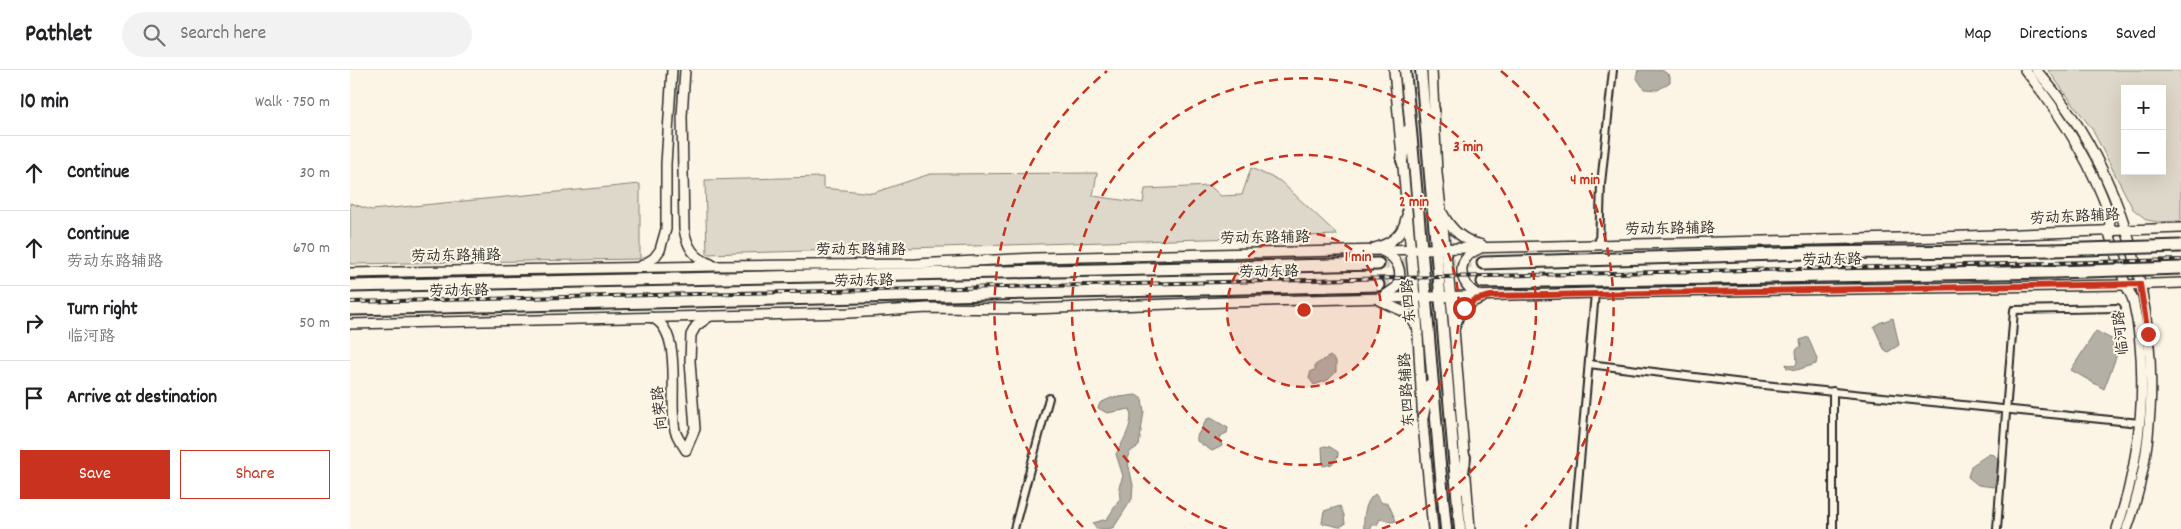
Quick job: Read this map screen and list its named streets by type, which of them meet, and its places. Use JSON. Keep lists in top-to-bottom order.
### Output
{
  "streets": {
    "highway": ["劳动东路"],
    "main road": [
      "劳动东路辅路",
      "东四路",
      "临河路",
      "东四路辅路",
      "向荣路"
    ]
  },
  "crossings": [
    ["劳动东路辅路", "东四路"],
    ["劳动东路辅路", "临河路"],
    ["劳动东路辅路", "东四路辅路"],
    ["东四路", "东四路辅路"]
  ],
  "page": {
    "header": "Pathlet",
    "search": "Search here",
    "nav": ["Map", "Directions", "Saved"],
    "heading": ["10 min", "Walk · 750 m"],
    "map_buttons": ["+", "−"],
    "list": [
      ["Continue", "30 m"],
      ["Continue", "劳动东路辅路", "670 m"],
      ["Turn right", "临河路", "50 m"],
      "Arrive at destination"
    ],
    "buttons": ["Save", "Share"]
  },
  "rings": [
    "3 min",
    "4 min",
    "2 min",
    "1 min"
  ]
}
